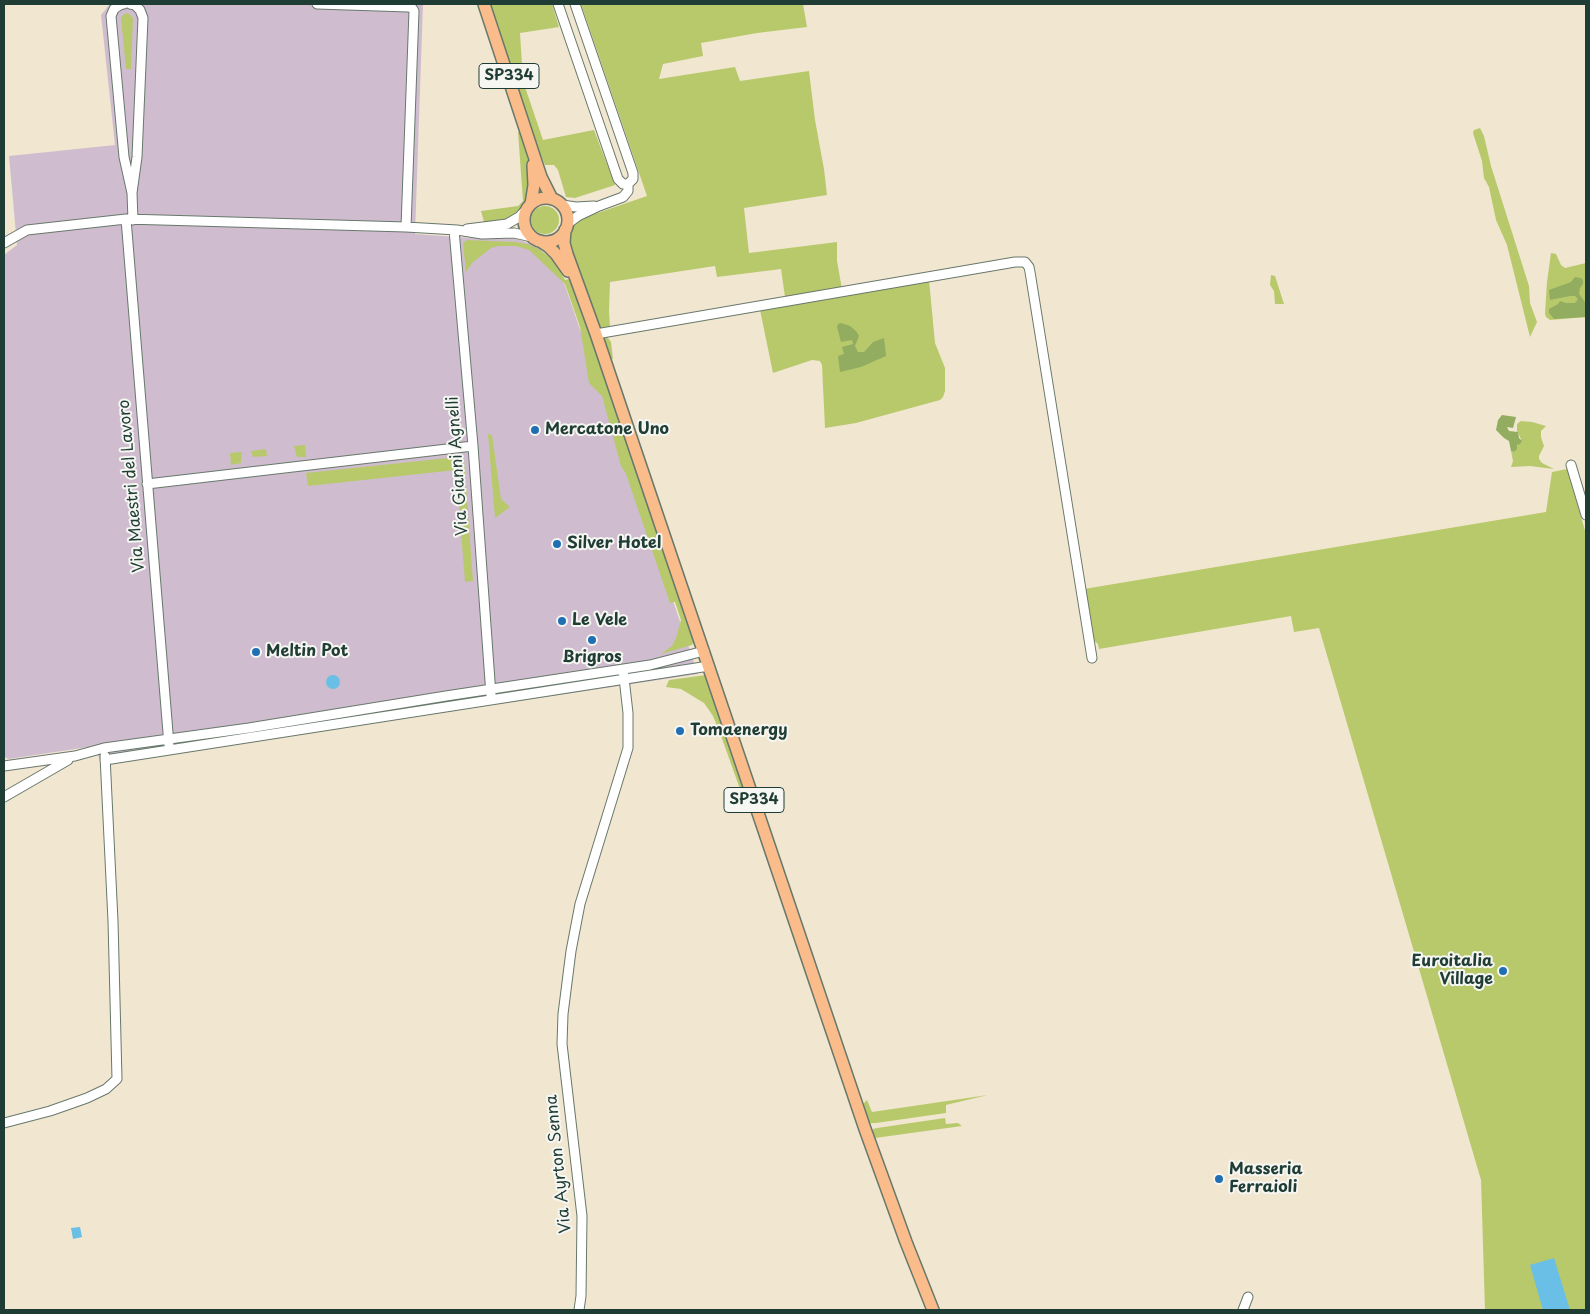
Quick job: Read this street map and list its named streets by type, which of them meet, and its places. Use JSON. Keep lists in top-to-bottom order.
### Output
{
  "streets": {
    "main road": ["SP334"],
    "street": ["Via Gianni Agnelli", "Via Maestri del Lavoro", "Via Ayrton Senna"]
  },
  "places": [
    "Mercatone Uno",
    "Silver Hotel",
    "Le Vele",
    "Brigros",
    "Meltin Pot",
    "Tomaenergy",
    "Euroitalia Village",
    "Masseria Ferraioli"
  ]
}
